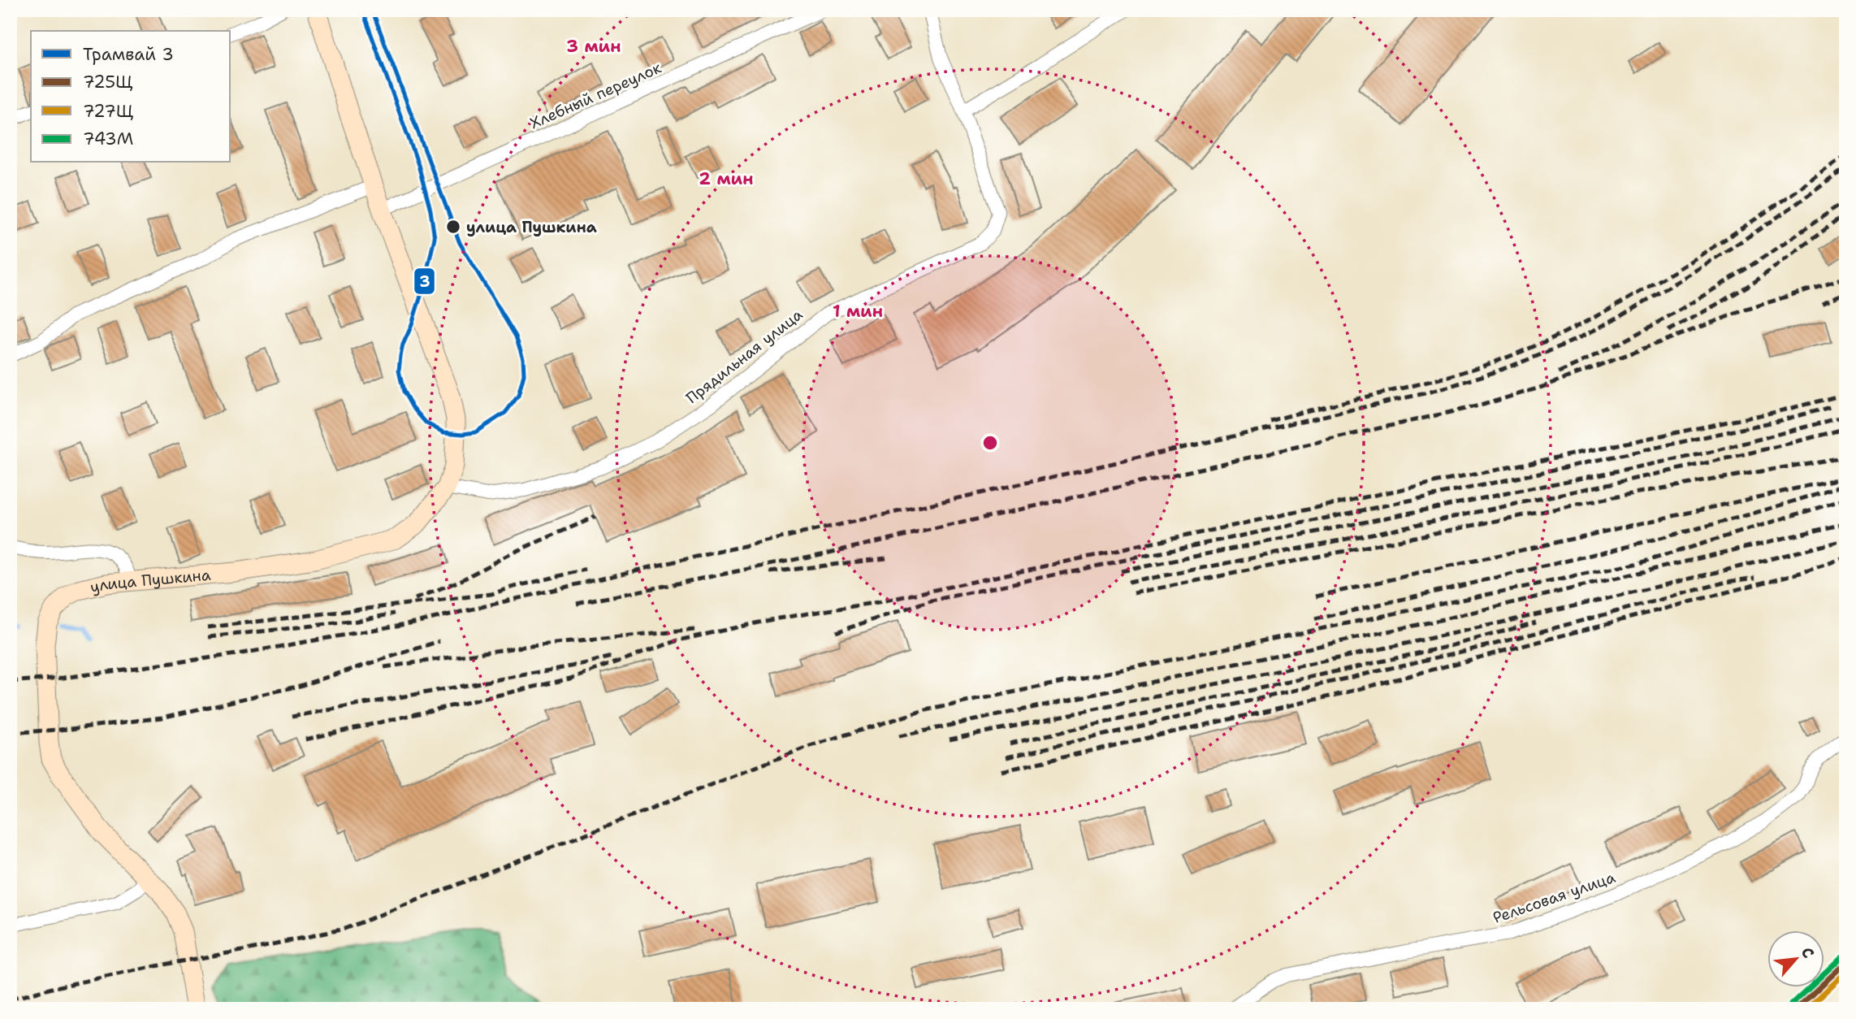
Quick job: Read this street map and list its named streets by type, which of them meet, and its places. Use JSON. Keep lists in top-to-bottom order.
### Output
{
  "streets": {
    "street": [
      "Хлебный переулок",
      "Прядильная улица",
      "улица Пушкина",
      "Рельсовая улица"
    ]
  },
  "crossings": [
    ["Хлебный переулок", "улица Пушкина"],
    ["Прядильная улица", "улица Пушкина"]
  ],
  "places": ["улица Пушкина"],
  "lines": [
    "tram line 3",
    "transit line 743М",
    "transit line 725Щ",
    "transit line 727Щ"
  ],
  "legend": [
    "Трамвай 3",
    "725Щ",
    "727Щ",
    "743М"
  ],
  "north": "top right",
  "rings": ["3 мин", "2 мин", "1 мин"]
}
